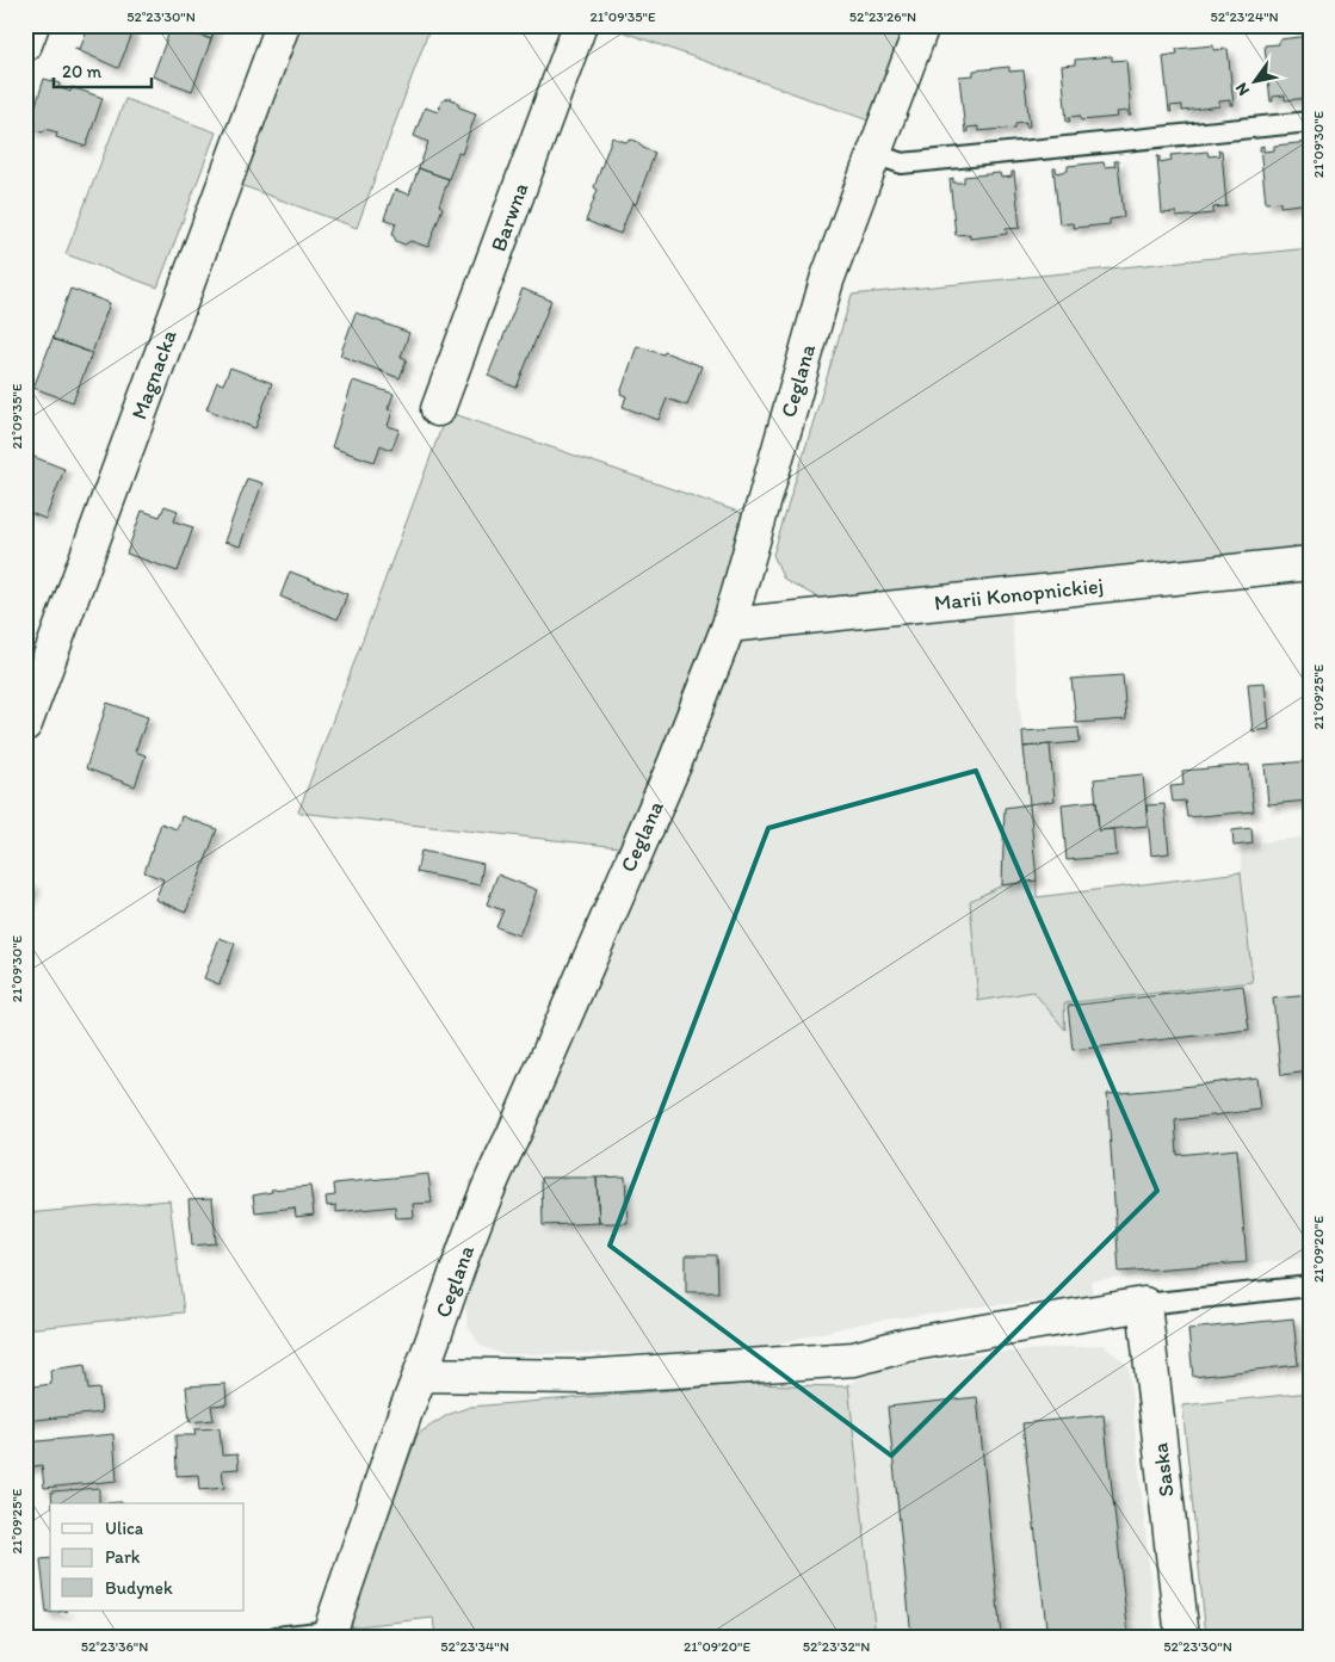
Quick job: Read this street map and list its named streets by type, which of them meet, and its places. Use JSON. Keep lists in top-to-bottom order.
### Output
{
  "streets": {
    "street": [
      "Barwna",
      "Magnacka",
      "Ceglana",
      "Marii Konopnickiej",
      "Saska"
    ]
  },
  "crossings": [
    ["Ceglana", "Marii Konopnickiej"]
  ],
  "legend": ["Ulica", "Park", "Budynek"],
  "scale_bar": "20 m",
  "north": "bottom left",
  "coordinates": [
    "52°23'30\"N",
    "21°09'35\"E",
    "52°23'26\"N",
    "52°23'24\"N",
    "21°09'30\"E",
    "21°09'25\"E",
    "21°09'20\"E",
    "52°23'36\"N",
    "52°23'34\"N",
    "52°23'32\"N"
  ]
}
